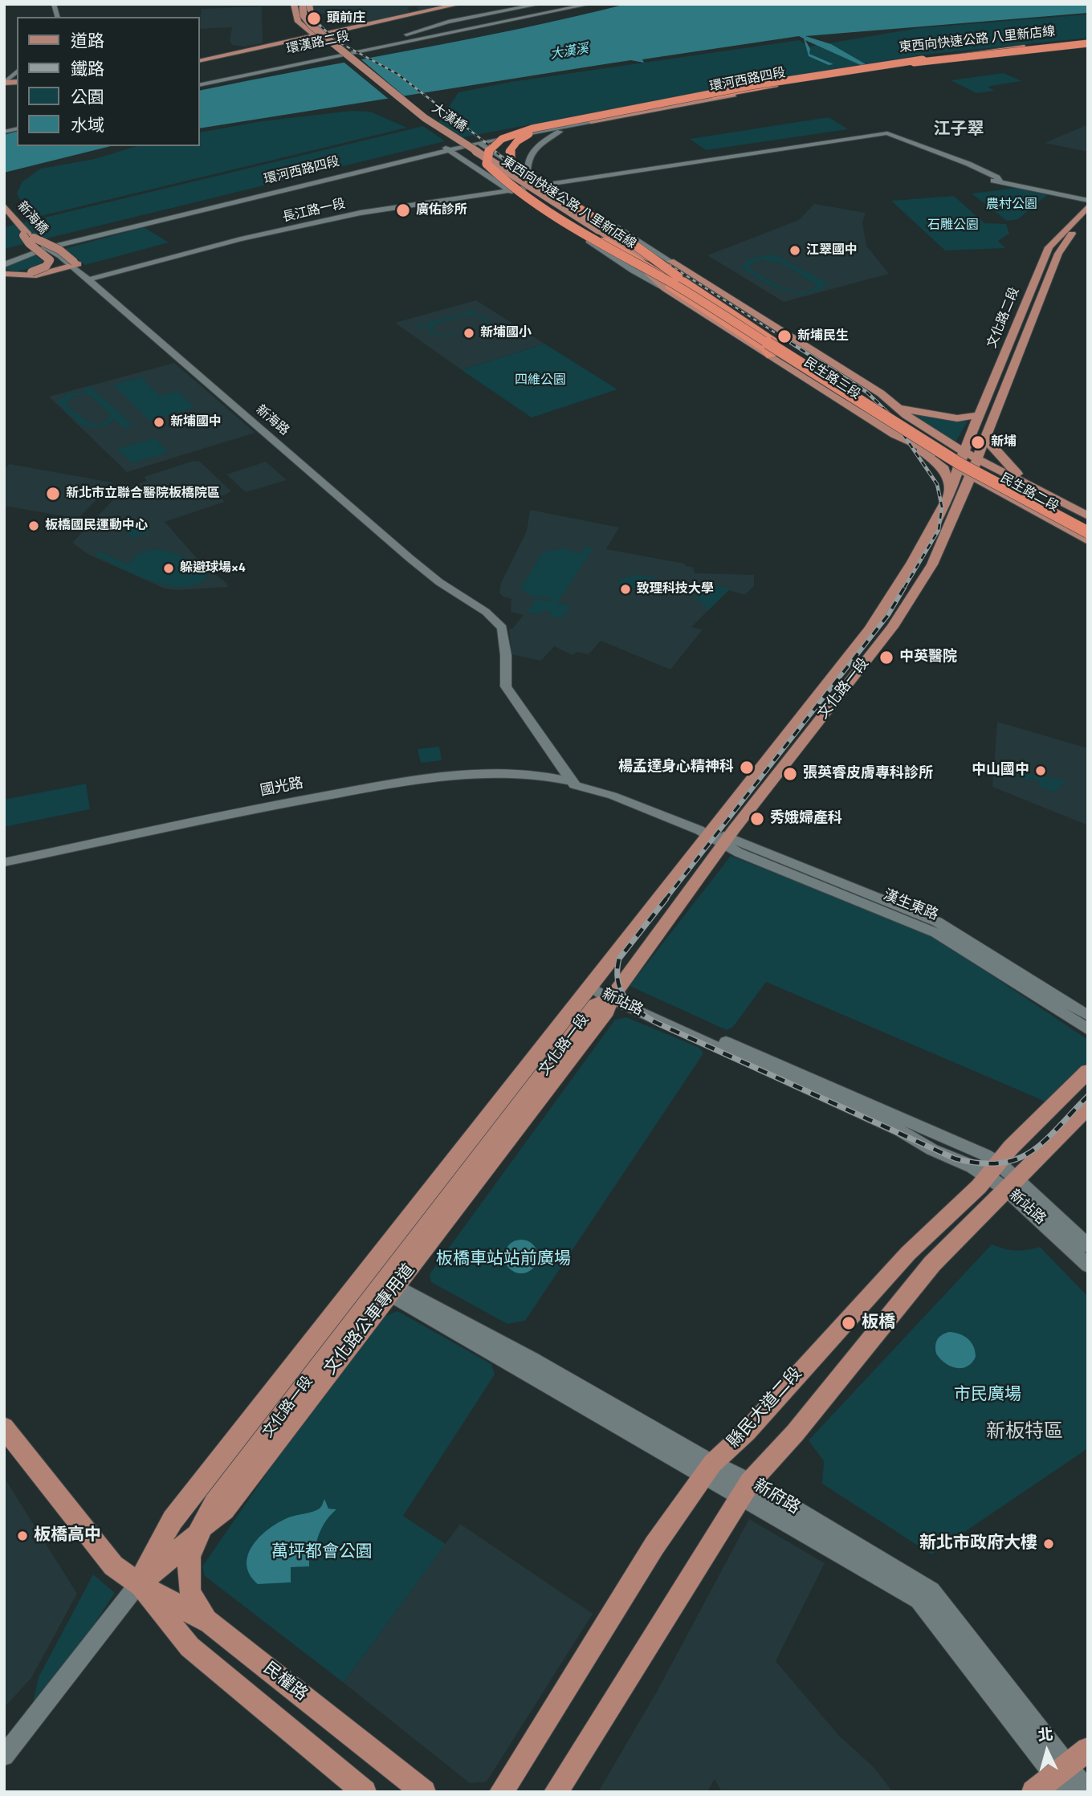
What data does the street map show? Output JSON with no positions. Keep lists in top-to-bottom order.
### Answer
{
  "streets": {
    "highway": ["東西向快速公路 八里新店線"],
    "main road": [
      "環河西路四段",
      "大漢橋",
      "新海橋",
      "文化路二段",
      "民生路三段",
      "民生路二段",
      "文化路一段",
      "文化路公車專用道",
      "縣民大道二段",
      "民權路"
    ],
    "street": [
      "環漢路二段",
      "長江路一段",
      "新海路",
      "國光路",
      "漢生東路",
      "新站路",
      "新府路"
    ]
  },
  "crossings": [
    ["東西向快速公路 八里新店線", "環河西路四段"],
    ["東西向快速公路 八里新店線", "大漢橋"],
    ["東西向快速公路 八里新店線", "民生路三段"],
    ["環河西路四段", "民生路三段"],
    ["環河西路四段", "新海路"],
    ["大漢橋", "民生路三段"],
    ["長江路一段", "民生路三段"],
    ["長江路一段", "新海路"],
    ["文化路二段", "民生路三段"],
    ["文化路二段", "民生路二段"],
    ["文化路二段", "文化路一段"],
    ["民生路三段", "民生路二段"],
    ["民生路三段", "文化路一段"],
    ["新海路", "國光路"],
    ["新海路", "漢生東路"],
    ["民生路二段", "文化路一段"],
    ["文化路一段", "漢生東路"],
    ["文化路一段", "新站路"],
    ["文化路一段", "文化路公車專用道"],
    ["文化路一段", "民權路"],
    ["國光路", "漢生東路"],
    ["新站路", "文化路公車專用道"],
    ["新站路", "縣民大道二段"],
    ["文化路公車專用道", "新府路"],
    ["縣民大道二段", "新府路"]
  ],
  "districts": ["江子翠", "新板特區"],
  "water": ["大漢溪"],
  "parks": [
    "農村公園",
    "石雕公園",
    "四維公園",
    "板橋車站站前廣場",
    "市民廣場",
    "萬坪都會公園"
  ],
  "places": [
    "頭前庄",
    "廣佑診所",
    "江翠國中",
    "新埔國小",
    "新埔民生",
    "新埔國中",
    "新埔",
    "新北市立聯合醫院板橋院區",
    "板橋國民運動中心",
    "躲避球場×4",
    "致理科技大學",
    "中英醫院",
    "楊孟達身心精神科",
    "中山國中",
    "張英睿皮膚專科診所",
    "秀娥婦產科",
    "板橋",
    "板橋高中",
    "新北市政府大樓"
  ],
  "legend": [
    "道路",
    "鐵路",
    "公園",
    "水域"
  ],
  "north": "top"
}
